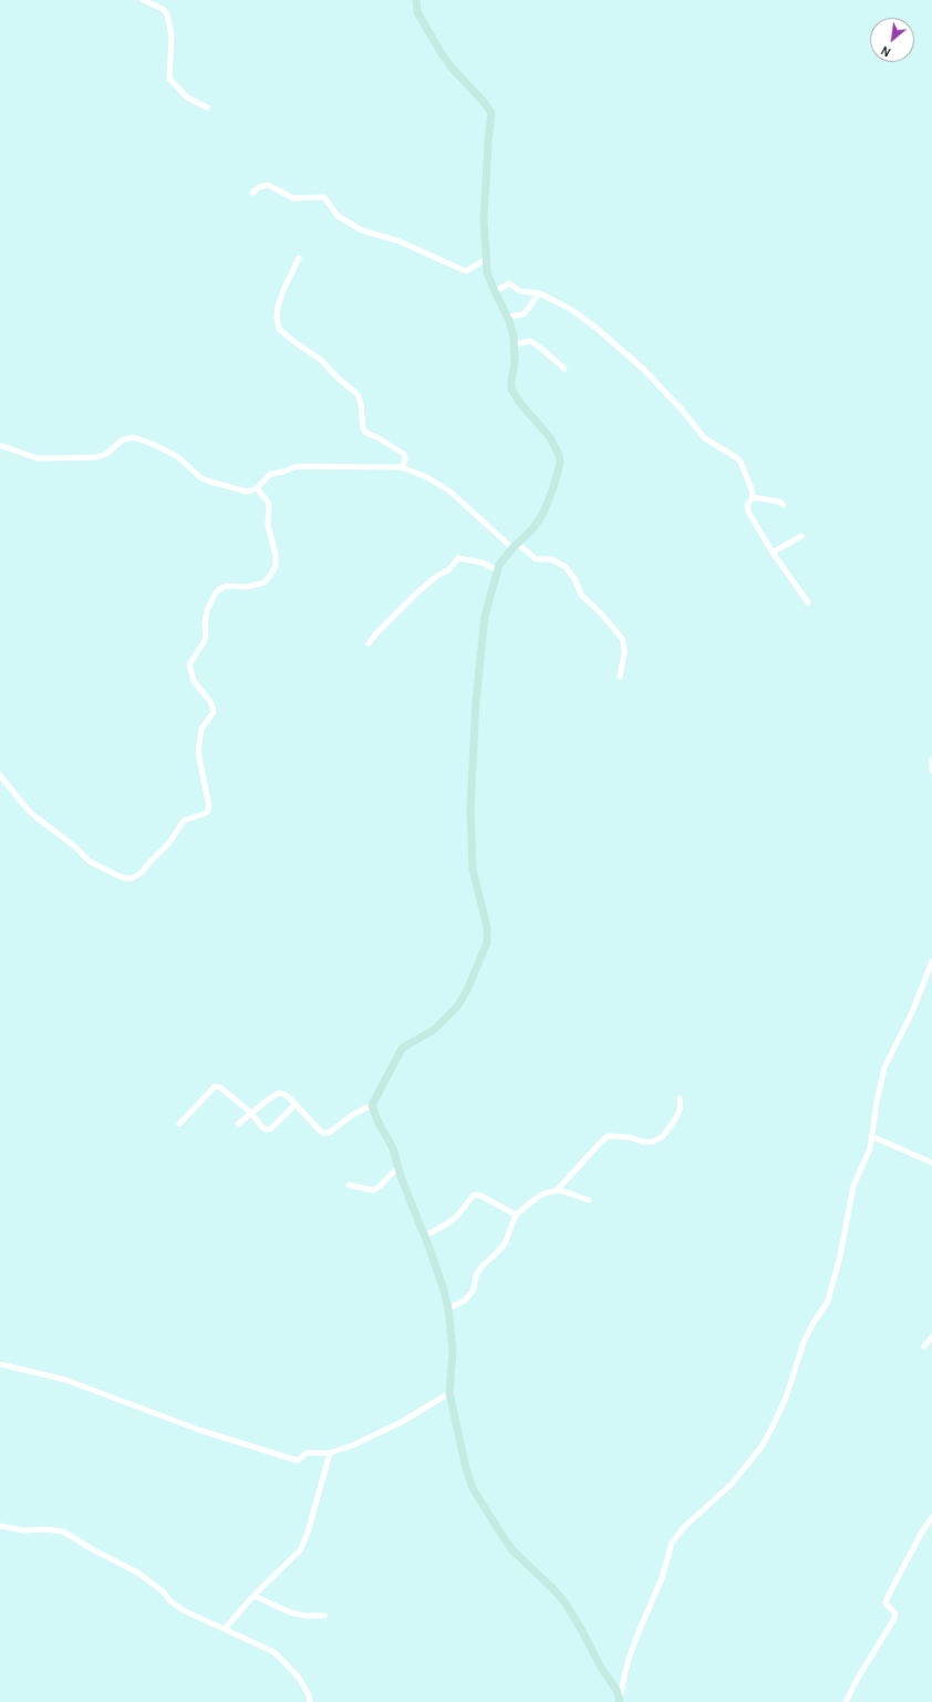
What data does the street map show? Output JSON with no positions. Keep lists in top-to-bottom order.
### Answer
{
  "north": "bottom left"
}
